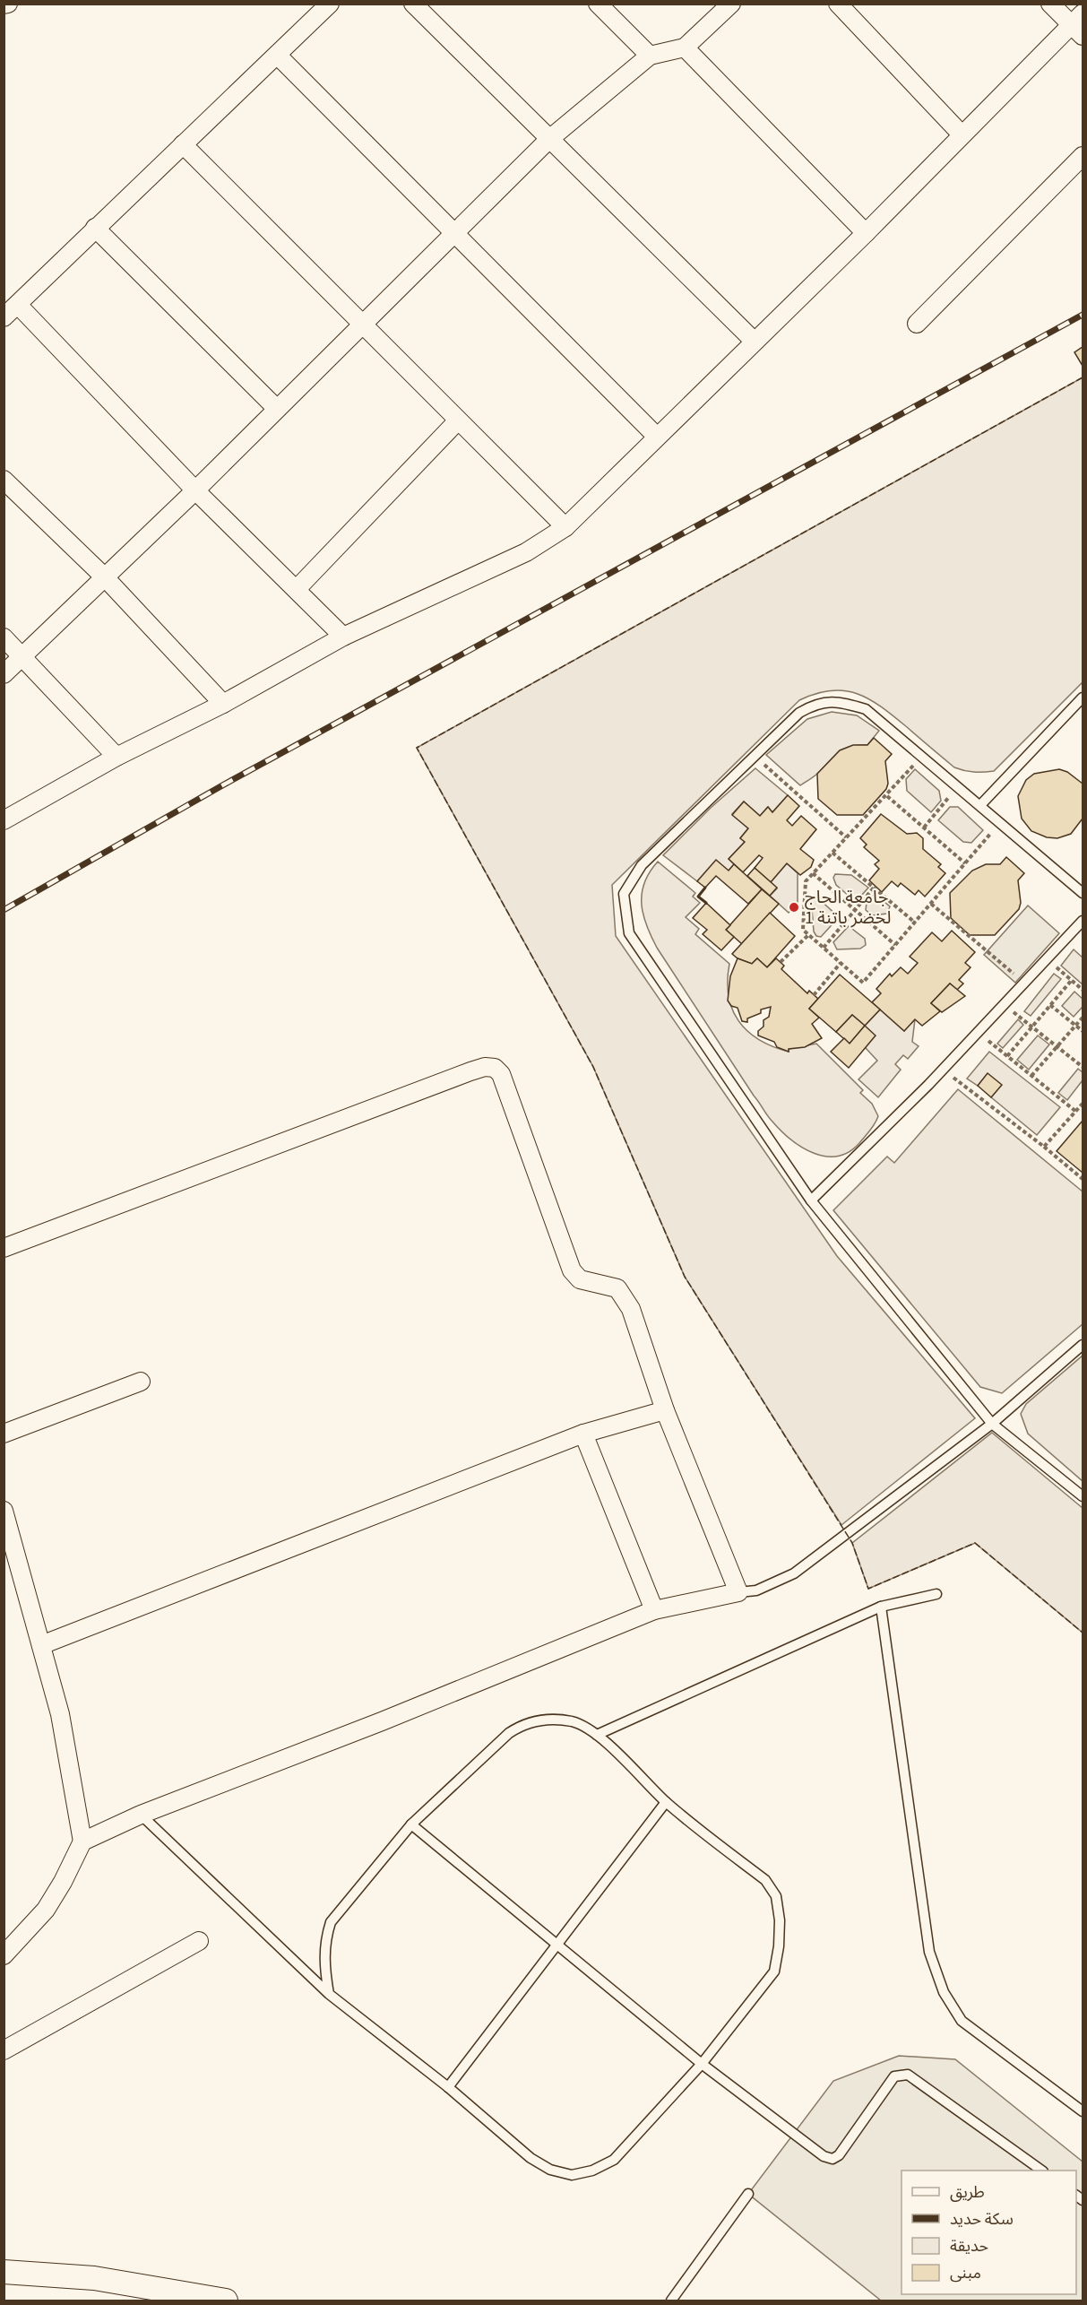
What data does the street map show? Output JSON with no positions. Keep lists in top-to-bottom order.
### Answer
{
  "places": ["جامعة الحاج لخضر باتنة 1"],
  "legend": [
    "طريق",
    "سكة حديد",
    "حديقة",
    "مبنى"
  ]
}
